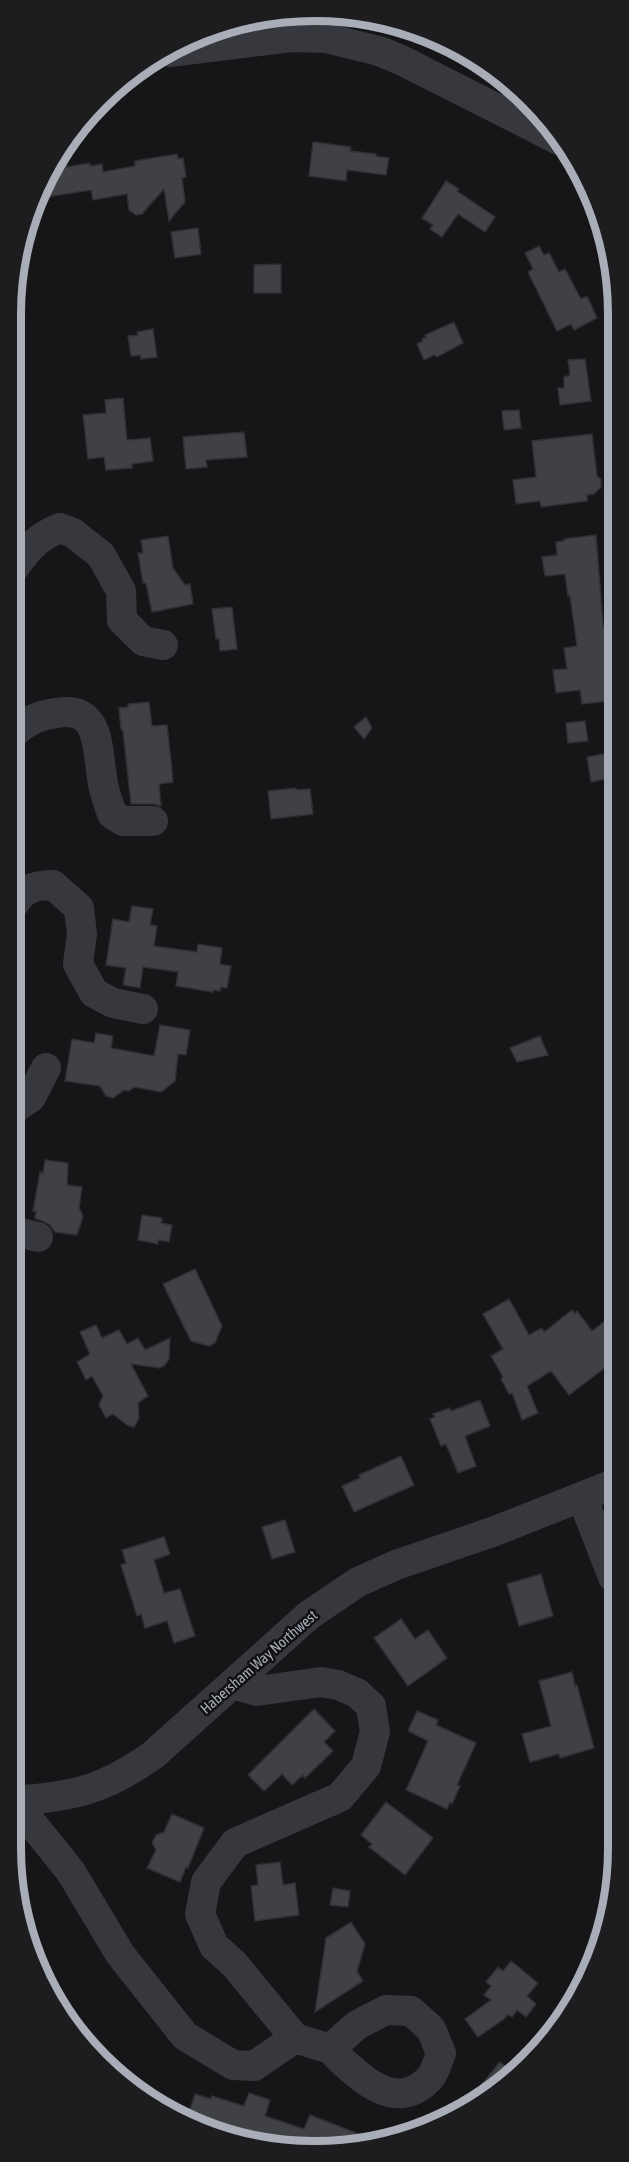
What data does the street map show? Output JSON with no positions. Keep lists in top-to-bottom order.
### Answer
{
  "streets": {
    "street": ["Habersham Way Northwest"]
  }
}
